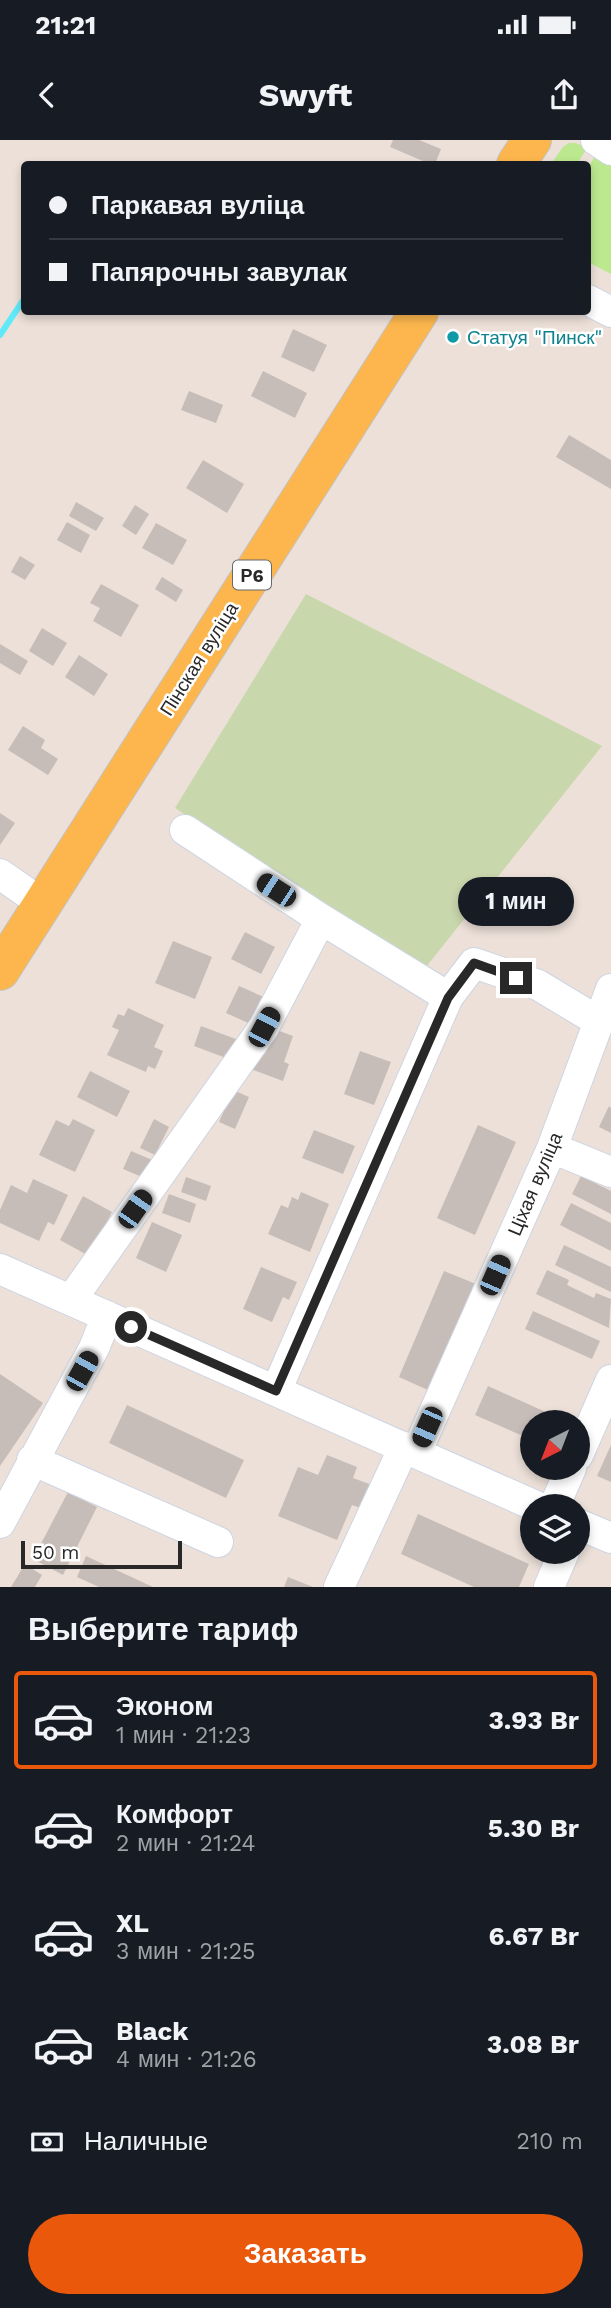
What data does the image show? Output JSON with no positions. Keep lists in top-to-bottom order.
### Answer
{
  "streets": {
    "main road": ["Р6", "Пінская вуліца"],
    "street": ["Ціхая вуліца"]
  },
  "places": ["Статуя \"Пинск\""],
  "scale_bar": "50 m",
  "north": "bottom left",
  "page": {
    "status": "21:21",
    "header": "Swyft",
    "banner": ["Паркавая вуліца", "Папярочны завулак"],
    "bubble": "1 мин",
    "scale": "50 m",
    "heading": "Выберите тариф",
    "list": [
      {
        "name": "Эконом",
        "note": "1 мин · 21:23",
        "value": "3.93 Br"
      },
      {
        "name": "Комфорт",
        "note": "2 мин · 21:24",
        "value": "5.30 Br"
      },
      {
        "name": "XL",
        "note": "3 мин · 21:25",
        "value": "6.67 Br"
      },
      {
        "name": "Black",
        "note": "4 мин · 21:26",
        "value": "3.08 Br"
      }
    ],
    "pay": ["Наличные", "210 m"],
    "buttons": "Заказать"
  }
}
